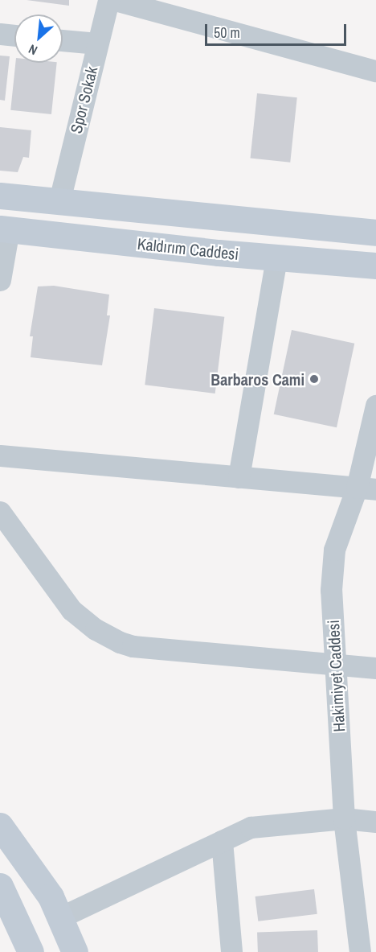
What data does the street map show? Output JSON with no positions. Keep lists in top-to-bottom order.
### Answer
{
  "streets": {
    "street": ["Spor Sokak", "Kaldırım Caddesi", "Hakimiyet Caddesi"]
  },
  "places": ["Barbaros Cami"],
  "scale_bar": "50 m",
  "north": "bottom left"
}
